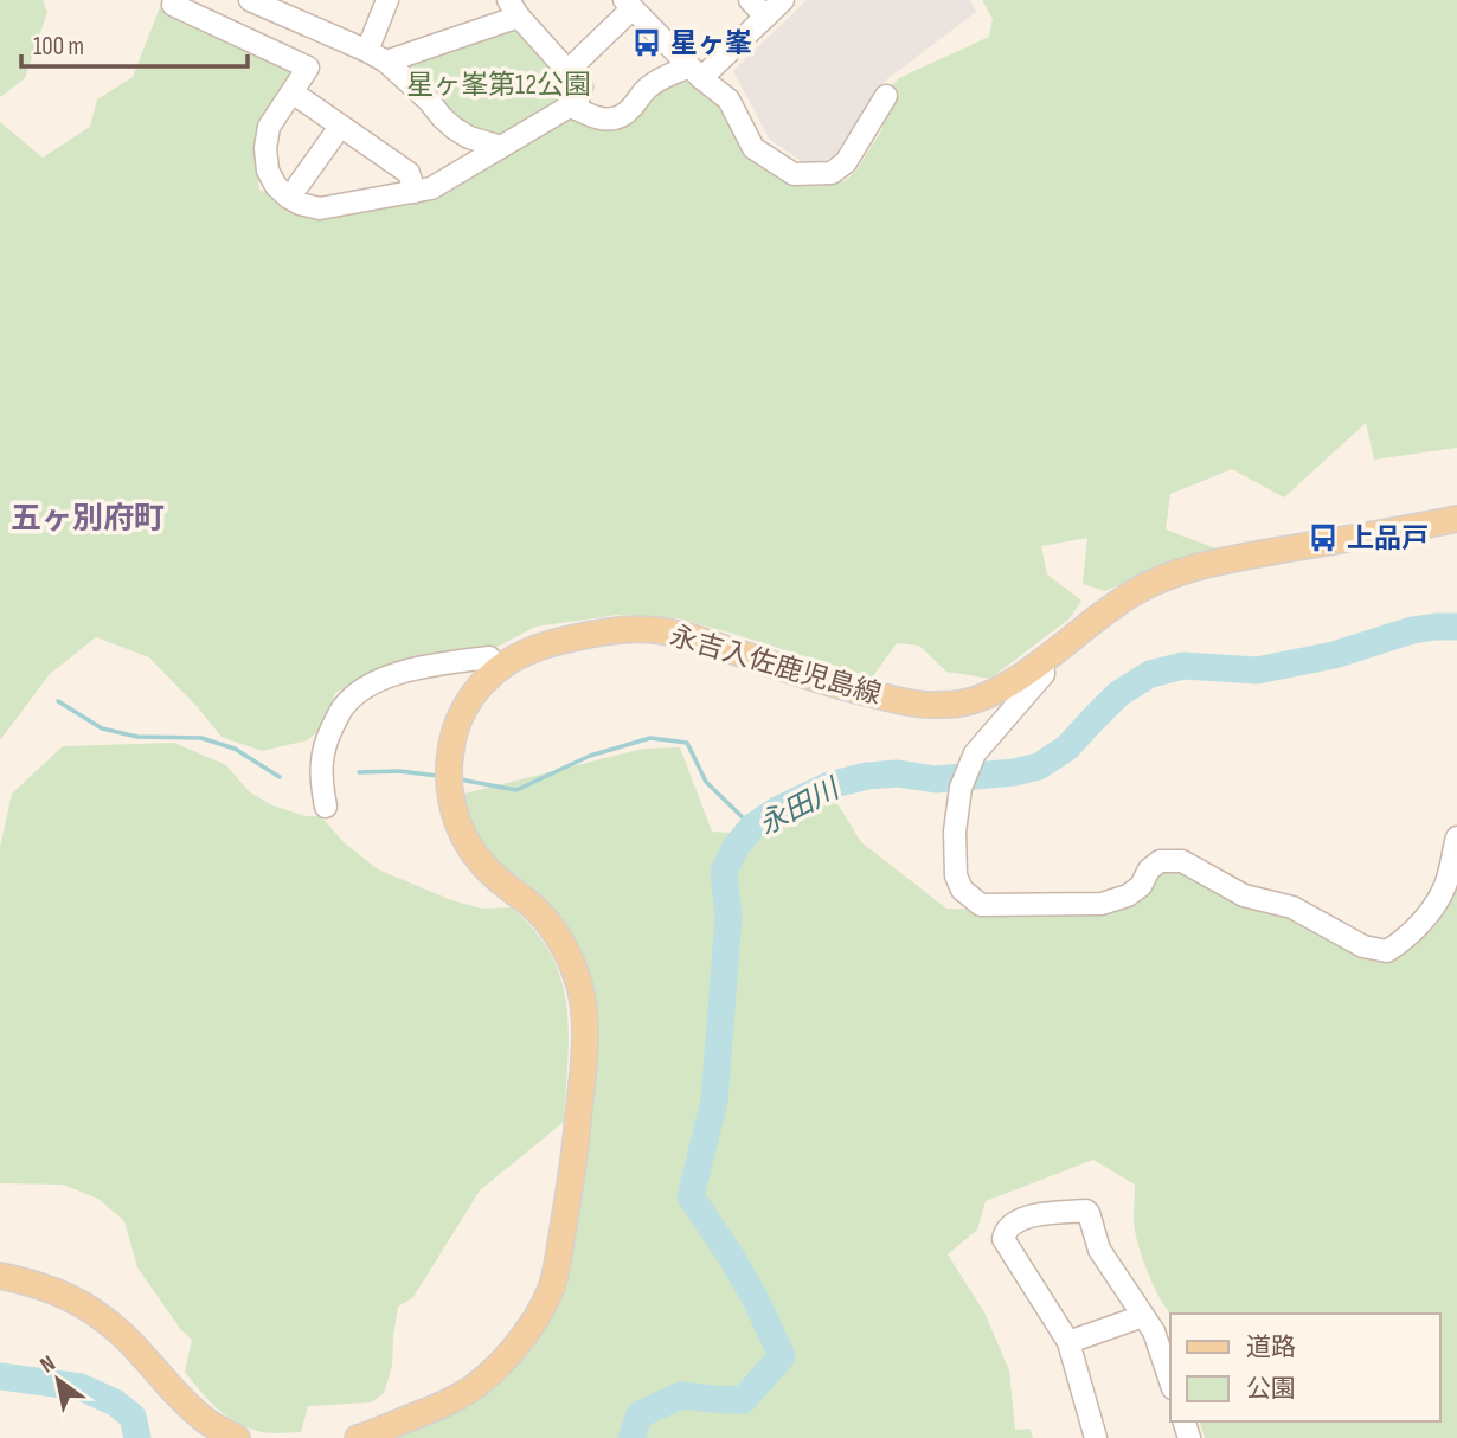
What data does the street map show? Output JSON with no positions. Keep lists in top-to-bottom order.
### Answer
{
  "streets": {
    "main road": ["永吉入佐鹿児島線"]
  },
  "districts": ["五ヶ別府町"],
  "water": ["永田川"],
  "parks": ["星ヶ峯第12公園"],
  "places": {
    "bus stop": ["星ヶ峯", "上品戸"]
  },
  "legend": ["道路", "公園"],
  "scale_bar": "100 m",
  "north": "top left"
}
